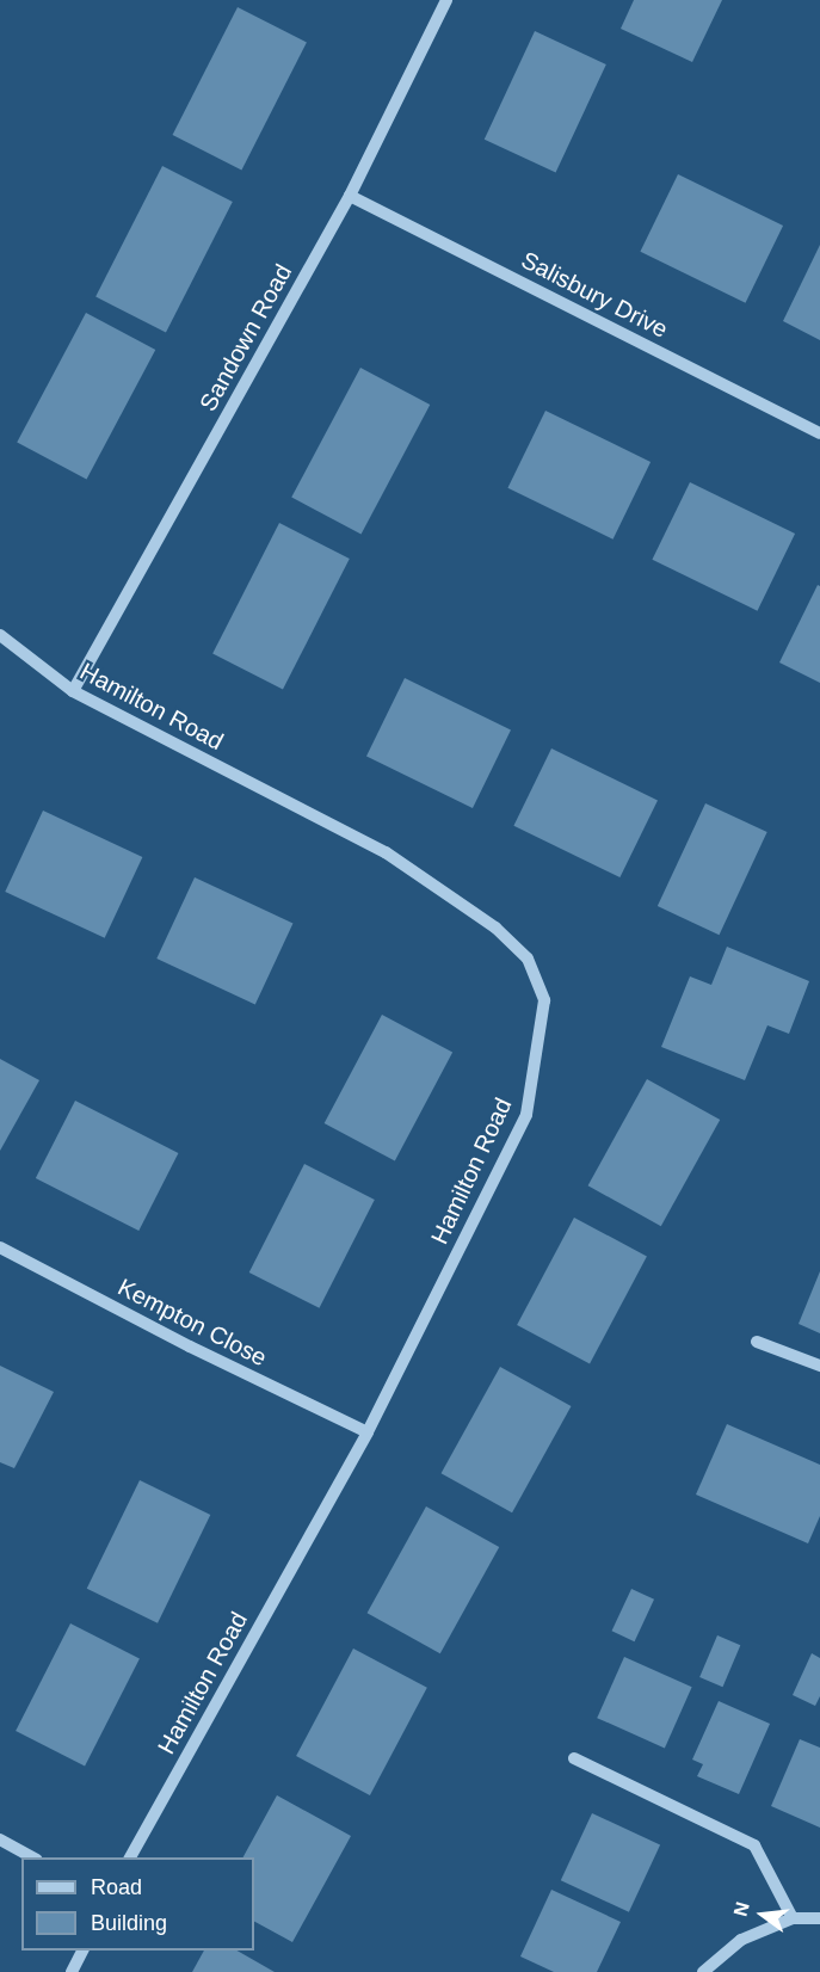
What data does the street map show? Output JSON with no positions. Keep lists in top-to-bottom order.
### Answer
{
  "streets": {
    "street": [
      "Salisbury Drive",
      "Sandown Road",
      "Hamilton Road",
      "Kempton Close"
    ]
  },
  "crossings": [
    ["Salisbury Drive", "Sandown Road"],
    ["Sandown Road", "Hamilton Road"],
    ["Hamilton Road", "Kempton Close"]
  ],
  "legend": ["Road", "Building"],
  "north": "left"
}
